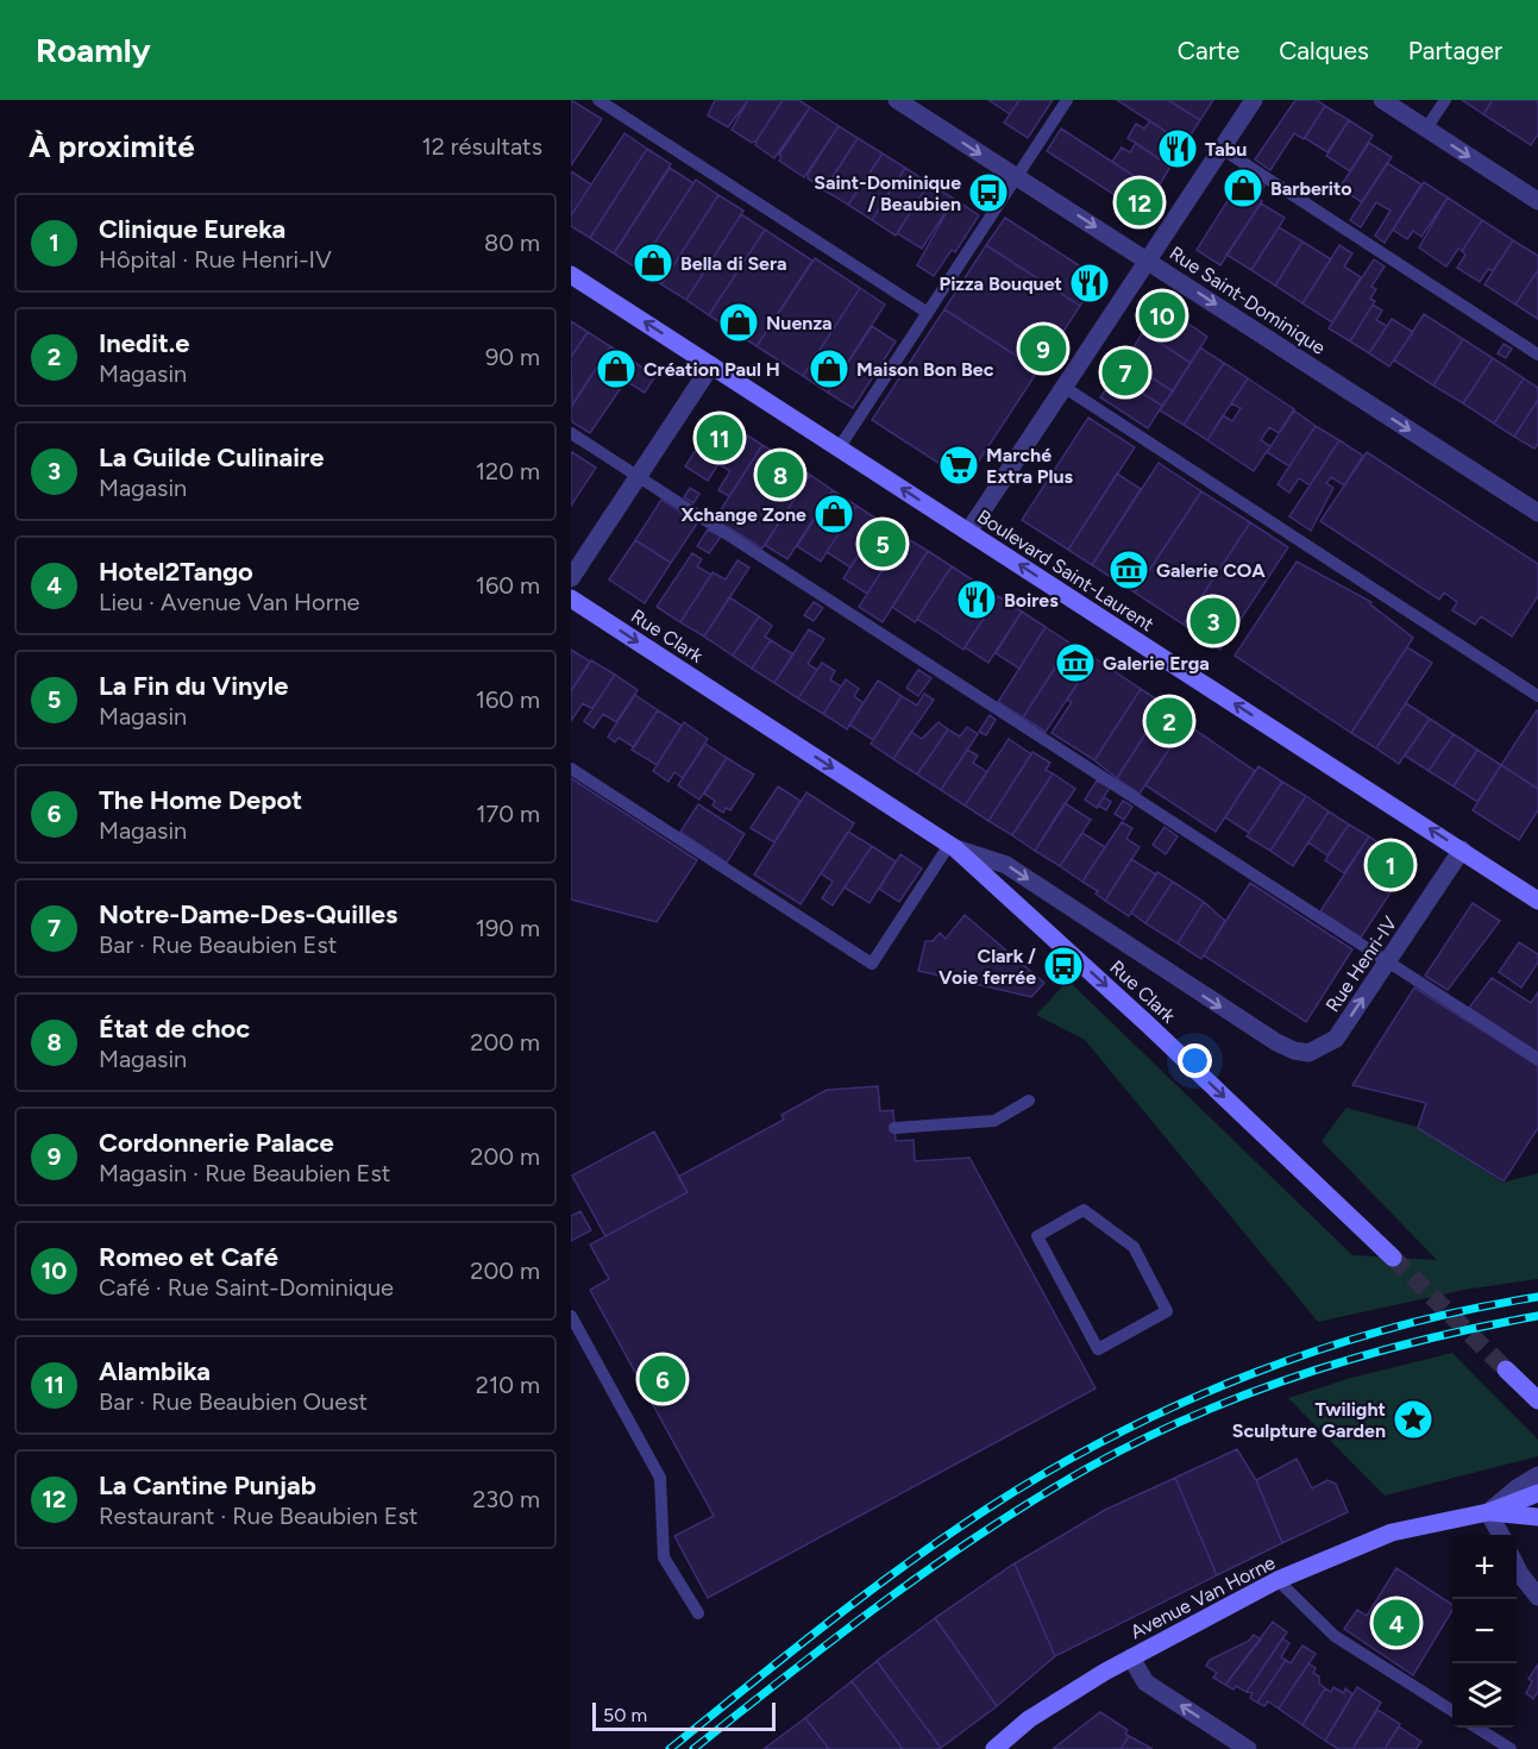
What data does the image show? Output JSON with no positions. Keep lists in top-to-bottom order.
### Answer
{
  "streets": {
    "main road": ["Boulevard Saint-Laurent", "Rue Clark", "Avenue Van Horne"],
    "street": ["Rue Saint-Dominique", "Rue Henri-IV"]
  },
  "crossings": [
    ["Boulevard Saint-Laurent", "Rue Henri-IV"],
    ["Rue Clark", "Rue Henri-IV"]
  ],
  "one_way": [
    "Rue Saint-Dominique",
    "Boulevard Saint-Laurent",
    "Rue Clark",
    "Rue Henri-IV"
  ],
  "places": {
    "restaurant": ["Tabu", "Pizza Bouquet", "Boires"],
    "shop": [
      "Barberito",
      "Bella di Sera",
      "Nuenza",
      "Création Paul H",
      "Maison Bon Bec",
      "Xchange Zone"
    ],
    "bus stop": ["Saint-Dominique / Beaubien", "Clark / Voie ferrée"],
    "supermarket": ["Marché Extra Plus"],
    "museum": ["Galerie COA", "Galerie Erga"],
    "place": ["Twilight Sculpture Garden"]
  },
  "scale_bar": "50 m",
  "page": {
    "header": "Roamly",
    "nav": ["Carte", "Calques", "Partager"],
    "heading": ["À proximité", "12 résultats"],
    "pins": [
      "12",
      "10",
      "9",
      "7",
      "11",
      "8",
      "5",
      "3",
      "2",
      "1",
      "6",
      "4"
    ],
    "list": [
      {
        "mark": "1",
        "name": "Clinique Eureka",
        "note": "Hôpital · Rue Henri-IV",
        "value": "80 m"
      },
      {
        "mark": "2",
        "name": "Inedit.e",
        "note": "Magasin",
        "value": "90 m"
      },
      {
        "mark": "3",
        "name": "La Guilde Culinaire",
        "note": "Magasin",
        "value": "120 m"
      },
      {
        "mark": "4",
        "name": "Hotel2Tango",
        "note": "Lieu · Avenue Van Horne",
        "value": "160 m"
      },
      {
        "mark": "5",
        "name": "La Fin du Vinyle",
        "note": "Magasin",
        "value": "160 m"
      },
      {
        "mark": "6",
        "name": "The Home Depot",
        "note": "Magasin",
        "value": "170 m"
      },
      {
        "mark": "7",
        "name": "Notre-Dame-Des-Quilles",
        "note": "Bar · Rue Beaubien Est",
        "value": "190 m"
      },
      {
        "mark": "8",
        "name": "État de choc",
        "note": "Magasin",
        "value": "200 m"
      },
      {
        "mark": "9",
        "name": "Cordonnerie Palace",
        "note": "Magasin · Rue Beaubien Est",
        "value": "200 m"
      },
      {
        "mark": "10",
        "name": "Romeo et Café",
        "note": "Café · Rue Saint-Dominique",
        "value": "200 m"
      },
      {
        "mark": "11",
        "name": "Alambika",
        "note": "Bar · Rue Beaubien Ouest",
        "value": "210 m"
      },
      {
        "mark": "12",
        "name": "La Cantine Punjab",
        "note": "Restaurant · Rue Beaubien Est",
        "value": "230 m"
      }
    ],
    "map_buttons": ["+", "−"],
    "scale": "50 m"
  }
}
